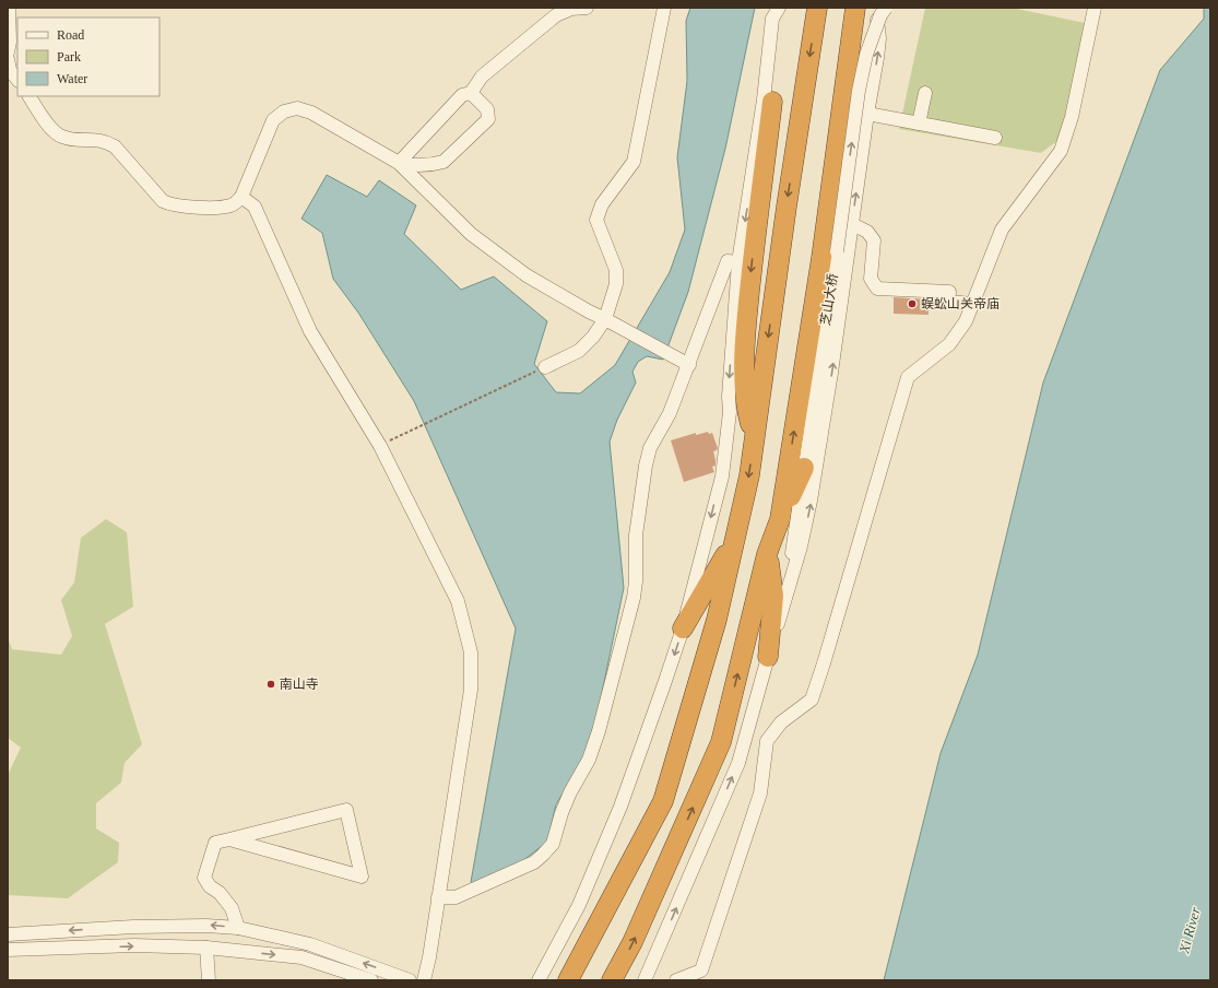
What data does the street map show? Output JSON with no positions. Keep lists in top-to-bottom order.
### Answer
{
  "streets": {
    "street": ["芝山大桥"]
  },
  "water": ["Xi River"],
  "places": ["蜈蚣山关帝庙", "南山寺"],
  "legend": ["Road", "Park", "Water"]
}
